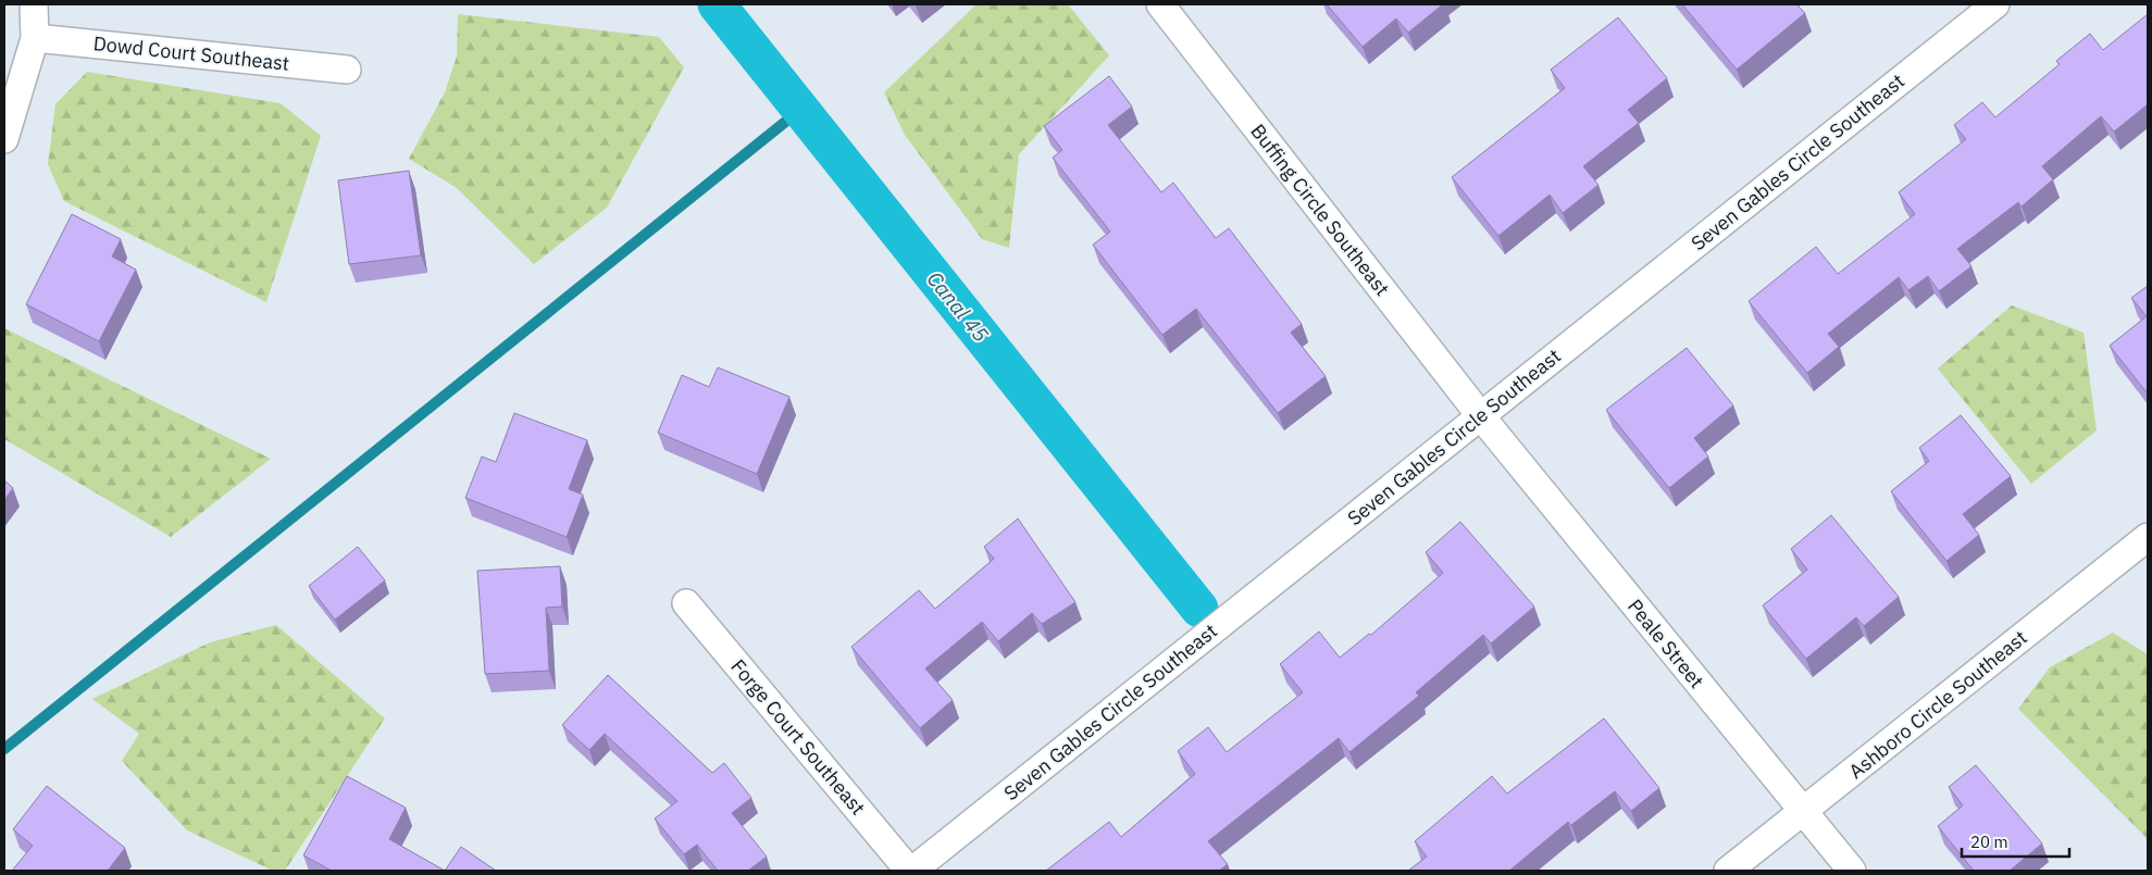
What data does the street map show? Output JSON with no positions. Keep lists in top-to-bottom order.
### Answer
{
  "streets": {
    "street": [
      "Dowd Court Southeast",
      "Seven Gables Circle Southeast",
      "Buffing Circle Southeast",
      "Peale Street",
      "Ashboro Circle Southeast",
      "Forge Court Southeast"
    ]
  },
  "crossings": [
    ["Seven Gables Circle Southeast", "Buffing Circle Southeast"],
    ["Seven Gables Circle Southeast", "Peale Street"],
    ["Seven Gables Circle Southeast", "Forge Court Southeast"],
    ["Buffing Circle Southeast", "Peale Street"],
    ["Peale Street", "Ashboro Circle Southeast"]
  ],
  "water": ["Canal 45"],
  "scale_bar": "20 m"
}
